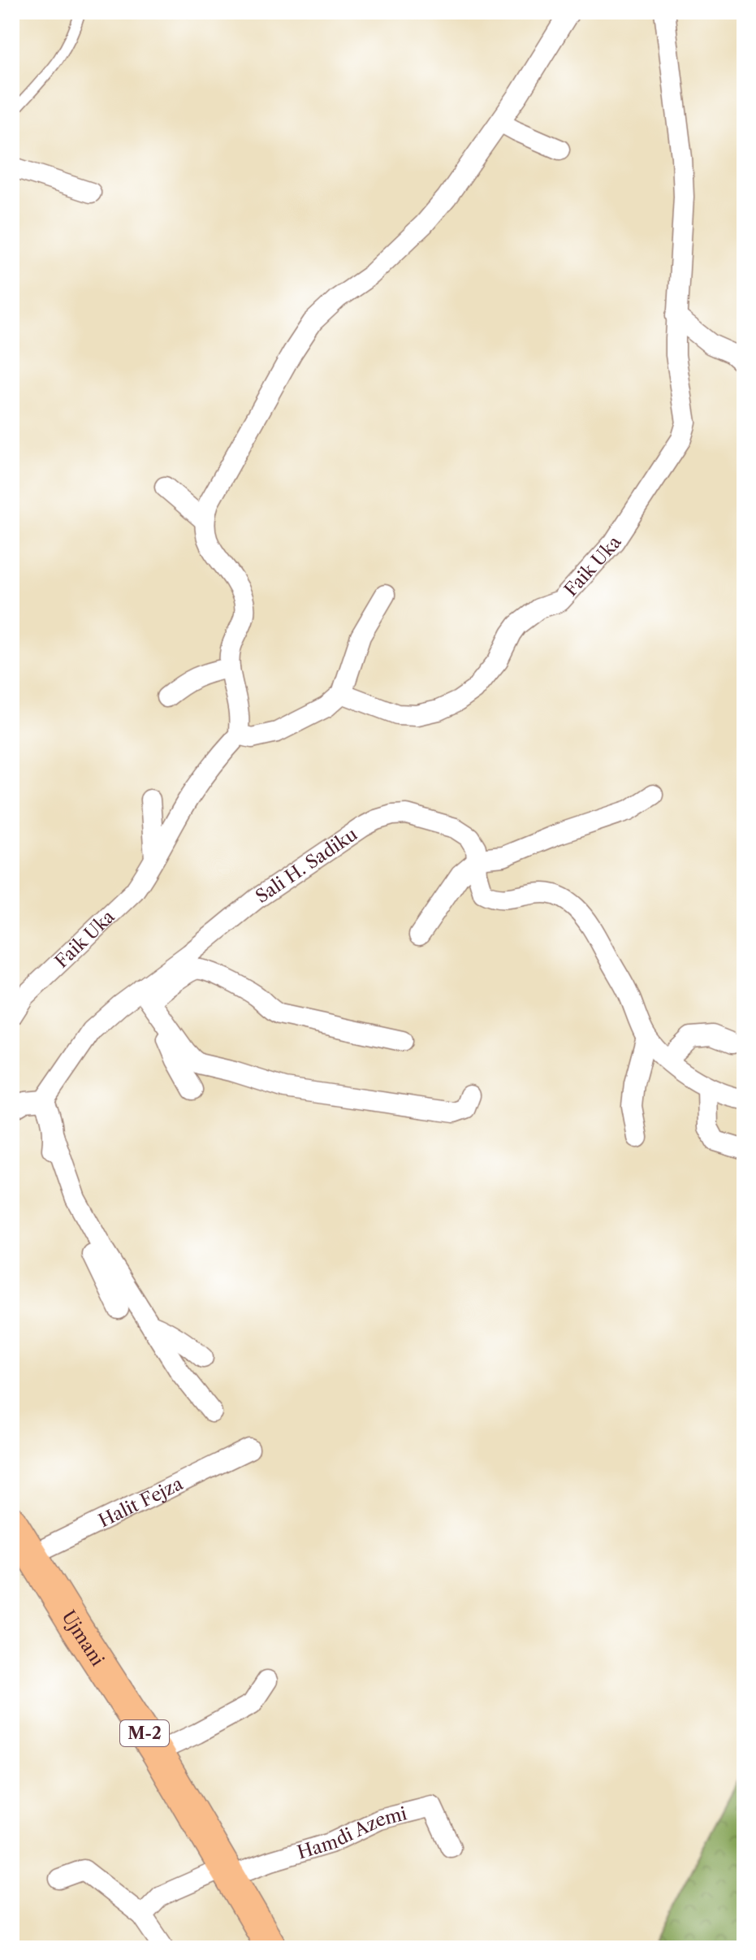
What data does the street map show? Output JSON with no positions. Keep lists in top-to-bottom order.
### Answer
{
  "streets": {
    "main road": ["Ujmani", "M-2"],
    "street": [
      "Faik Uka",
      "Sali H. Sadiku",
      "Halit Fejza",
      "Hamdi Azemi"
    ]
  },
  "crossings": [
    ["Halit Fejza", "Ujmani"],
    ["Ujmani", "Hamdi Azemi"]
  ]
}
